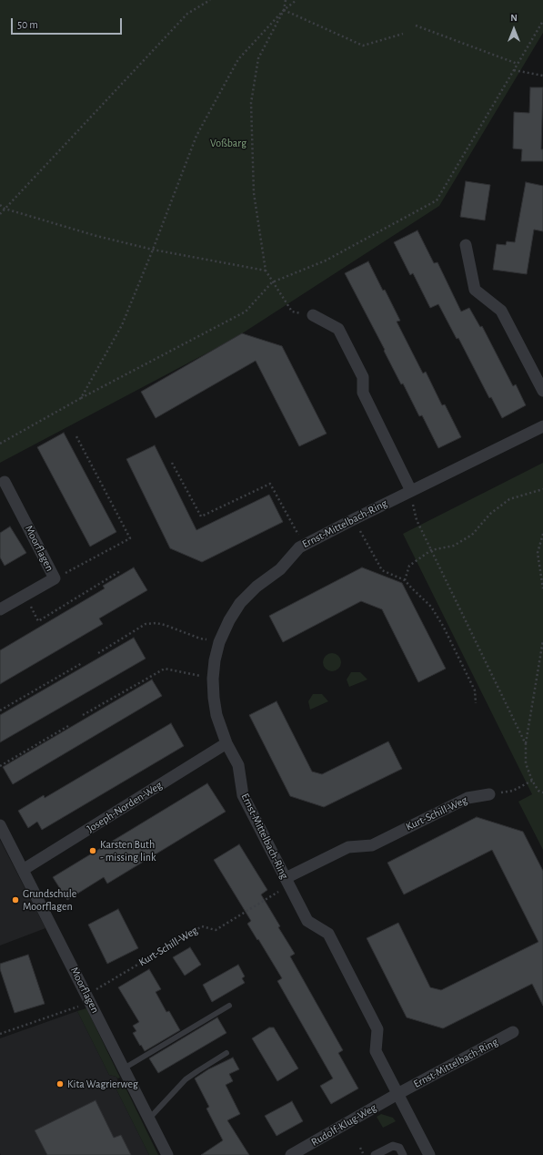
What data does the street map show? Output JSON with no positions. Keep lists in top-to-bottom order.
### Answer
{
  "streets": {
    "street": [
      "Ernst-Mittelbach-Ring",
      "Moorflagen",
      "Joseph-Norden-Weg",
      "Kurt-Schill-Weg",
      "Rudolf-Klug-Weg"
    ]
  },
  "crossings": [
    ["Ernst-Mittelbach-Ring", "Joseph-Norden-Weg"],
    ["Ernst-Mittelbach-Ring", "Kurt-Schill-Weg"],
    ["Ernst-Mittelbach-Ring", "Rudolf-Klug-Weg"],
    ["Moorflagen", "Joseph-Norden-Weg"],
    ["Moorflagen", "Kurt-Schill-Weg"]
  ],
  "parks": ["Voßbarg"],
  "places": ["Karsten Buth - missing link", "Grundschule Moorflagen", "Kita Wagrierweg"],
  "scale_bar": "50 m",
  "north": "top"
}
